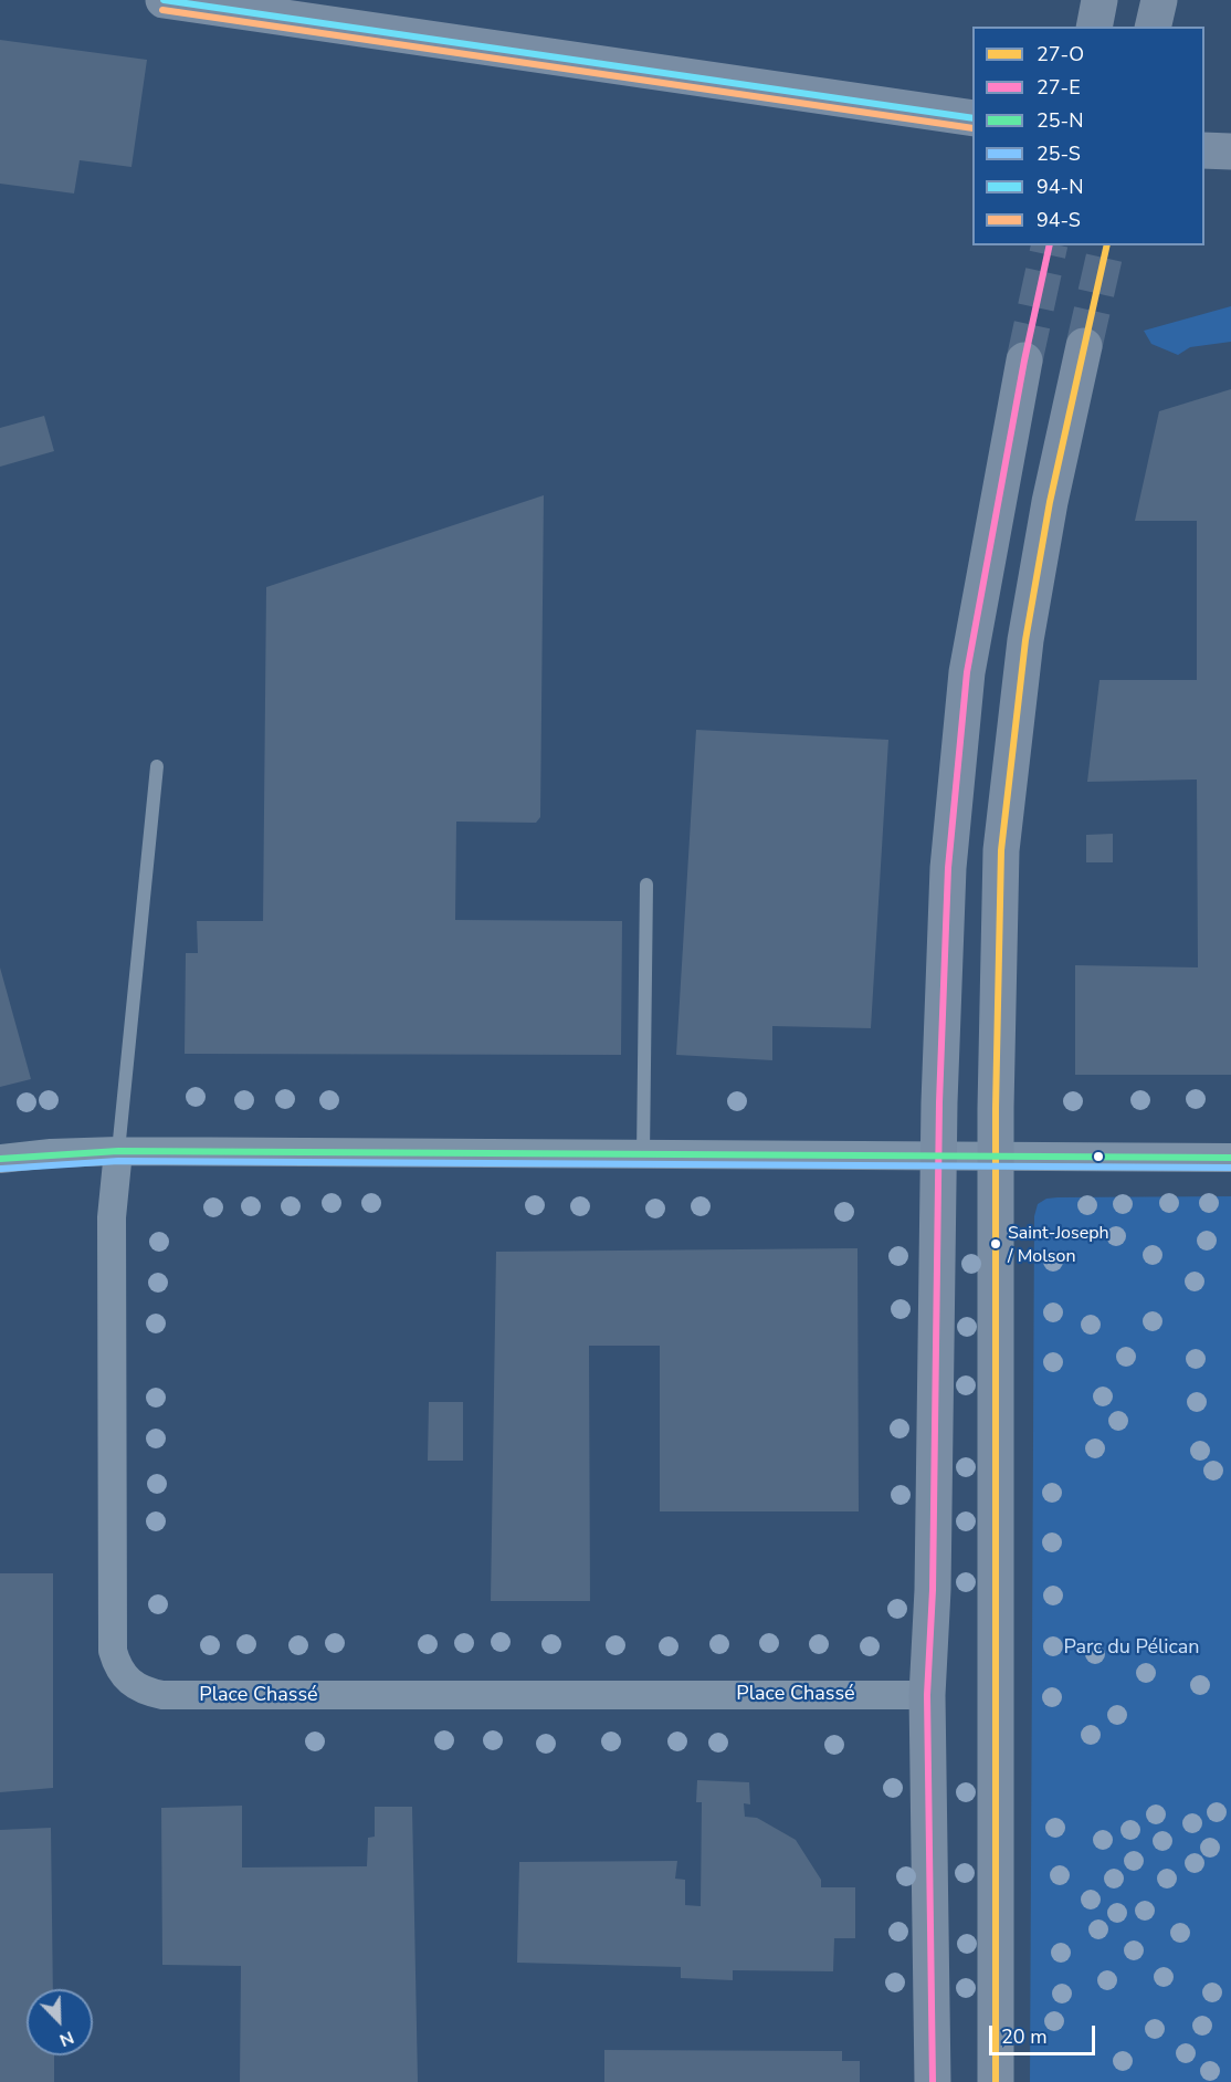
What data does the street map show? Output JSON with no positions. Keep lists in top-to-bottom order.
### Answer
{
  "streets": {
    "street": ["Place Chassé"]
  },
  "parks": ["Parc du Pélican"],
  "places": ["Saint-Joseph / Molson"],
  "lines": [
    "transit line 94-N",
    "transit line 94-S",
    "transit line 27-O",
    "transit line 27-E",
    "transit line 25-N",
    "transit line 25-S"
  ],
  "legend": [
    "27-O",
    "27-E",
    "25-N",
    "25-S",
    "94-N",
    "94-S"
  ],
  "scale_bar": "20 m",
  "north": "bottom right"
}
